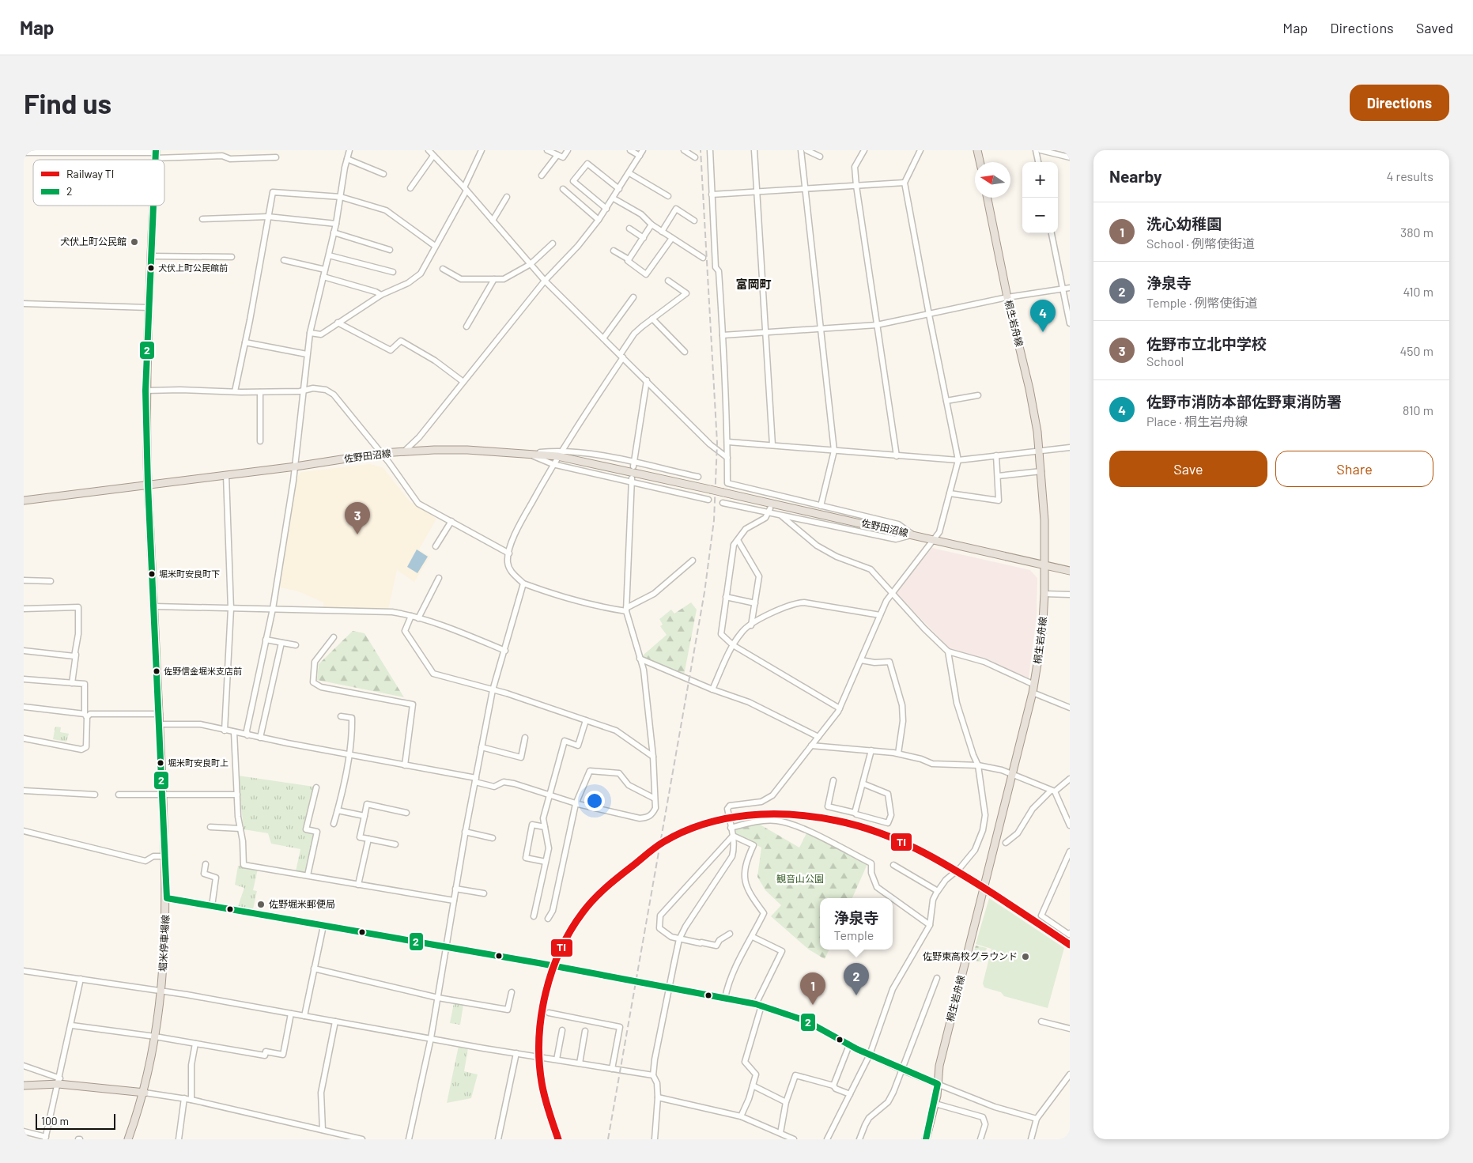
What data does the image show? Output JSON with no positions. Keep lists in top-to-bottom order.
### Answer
{
  "streets": {
    "main road": ["桐生岩舟線", "佐野田沼線", "堀米停車場線"]
  },
  "crossings": [
    ["桐生岩舟線", "佐野田沼線"],
    ["佐野田沼線", "堀米停車場線"]
  ],
  "districts": ["富岡町"],
  "parks": ["観音山公園"],
  "places": [
    "犬伏上町公民館",
    "犬伏上町公民館前",
    "堀米町安良町下",
    "佐野信金堀米支店前",
    "堀米町安良町上",
    "佐野堀米郵便局",
    "佐野東高校グラウンド"
  ],
  "lines": ["transit line 2", "rail line TI"],
  "legend": ["Railway TI", "2"],
  "scale_bar": "100 m",
  "north": "left",
  "page": {
    "header": "Map",
    "nav": ["Map", "Directions", "Saved"],
    "buttons": [
      "Directions",
      ["Save", "Share"]
    ],
    "title": "Find us",
    "heading": ["Nearby", "4 results"],
    "map_buttons": ["+", "−"],
    "list": [
      {
        "mark": "1",
        "name": "洗心幼稚園",
        "note": "School · 例幣使街道",
        "value": "380 m"
      },
      {
        "mark": "2",
        "name": "浄泉寺",
        "note": "Temple · 例幣使街道",
        "value": "410 m"
      },
      {
        "mark": "3",
        "name": "佐野市立北中学校",
        "note": "School",
        "value": "450 m"
      },
      {
        "mark": "4",
        "name": "佐野市消防本部佐野東消防署",
        "note": "Place · 桐生岩舟線",
        "value": "810 m"
      }
    ],
    "pins": [
      "4",
      "3",
      "2",
      "1"
    ],
    "popup": ["浄泉寺", "Temple"],
    "scale": "100 m"
  }
}
